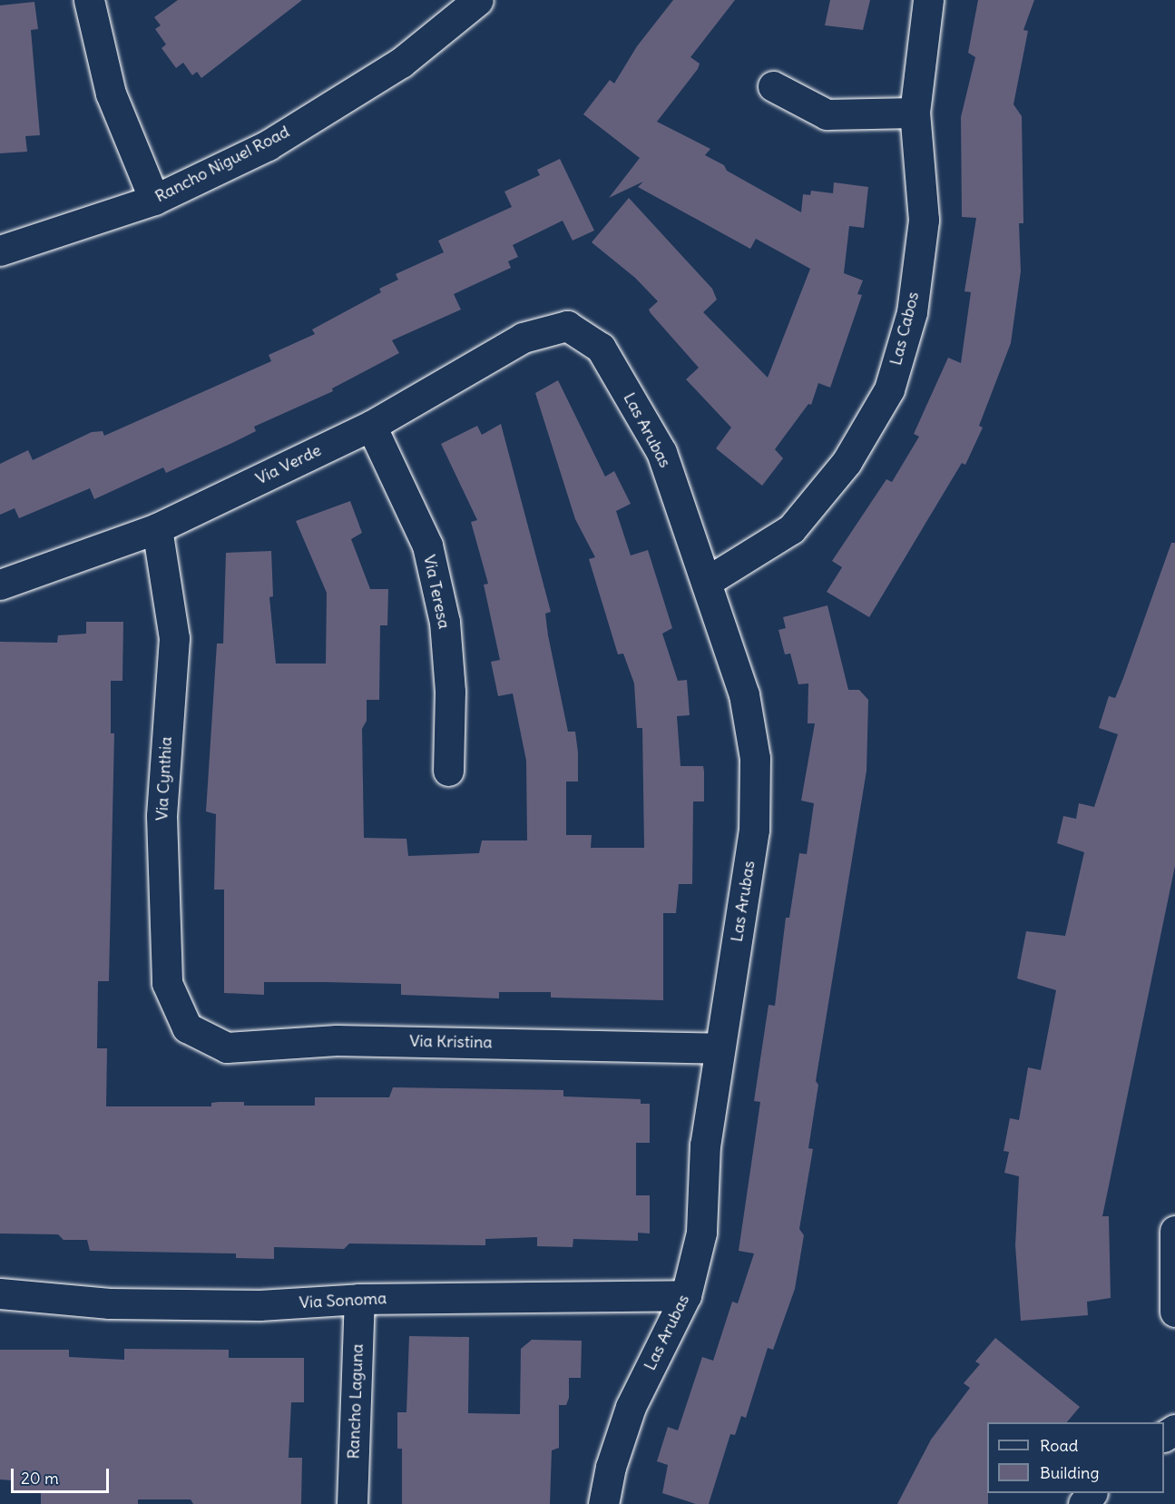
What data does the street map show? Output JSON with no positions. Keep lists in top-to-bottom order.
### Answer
{
  "streets": {
    "street": [
      "Rancho Niguel Road",
      "Las Cabos",
      "Las Arubas",
      "Via Verde",
      "Via Teresa",
      "Via Cynthia",
      "Via Kristina",
      "Via Sonoma",
      "Rancho Laguna"
    ]
  },
  "crossings": [
    ["Las Cabos", "Las Arubas"],
    ["Las Arubas", "Via Verde"],
    ["Las Arubas", "Via Kristina"],
    ["Las Arubas", "Via Sonoma"],
    ["Via Verde", "Via Teresa"],
    ["Via Verde", "Via Cynthia"],
    ["Via Cynthia", "Via Kristina"],
    ["Via Sonoma", "Rancho Laguna"]
  ],
  "legend": ["Road", "Building"],
  "scale_bar": "20 m"
}
